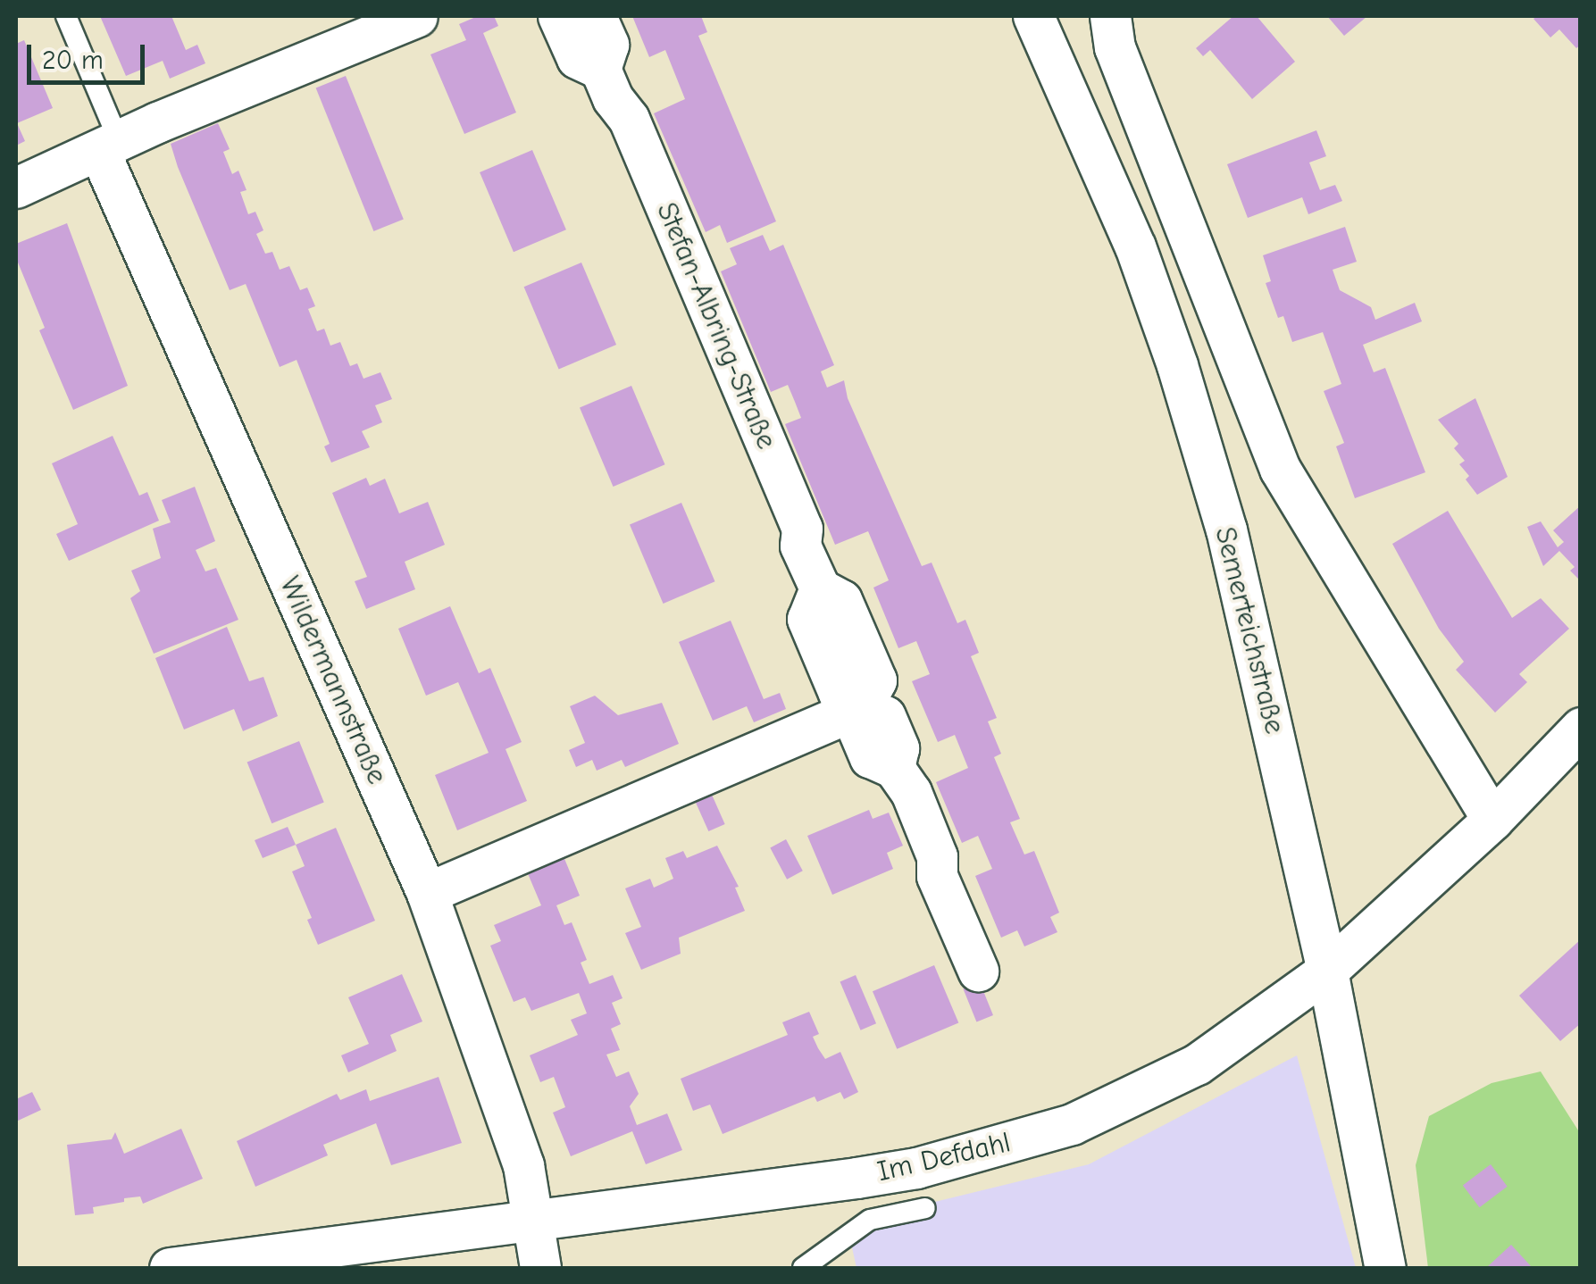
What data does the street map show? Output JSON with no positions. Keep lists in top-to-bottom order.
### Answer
{
  "streets": {
    "street": [
      "Stefan-Albring-Straße",
      "Semerteichstraße",
      "Wildermannstraße",
      "Im Defdahl"
    ]
  },
  "crossings": [
    ["Semerteichstraße", "Im Defdahl"],
    ["Wildermannstraße", "Im Defdahl"]
  ],
  "scale_bar": "20 m"
}
